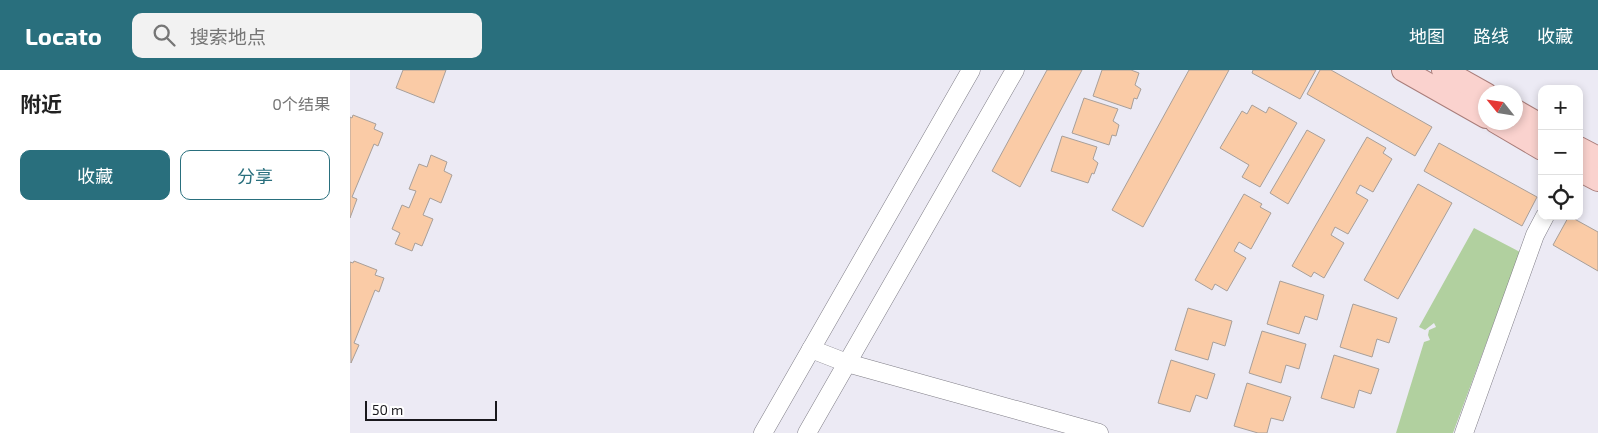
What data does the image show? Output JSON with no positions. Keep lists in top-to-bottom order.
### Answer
{
  "scale_bar": "50 m",
  "north": "top left",
  "page": {
    "header": "Locato",
    "search": "搜索地点",
    "nav": ["地图", "路线", "收藏"],
    "heading": ["附近", "0个结果"],
    "map_buttons": ["+", "−"],
    "buttons": ["收藏", "分享"],
    "scale": "50 m"
  }
}
